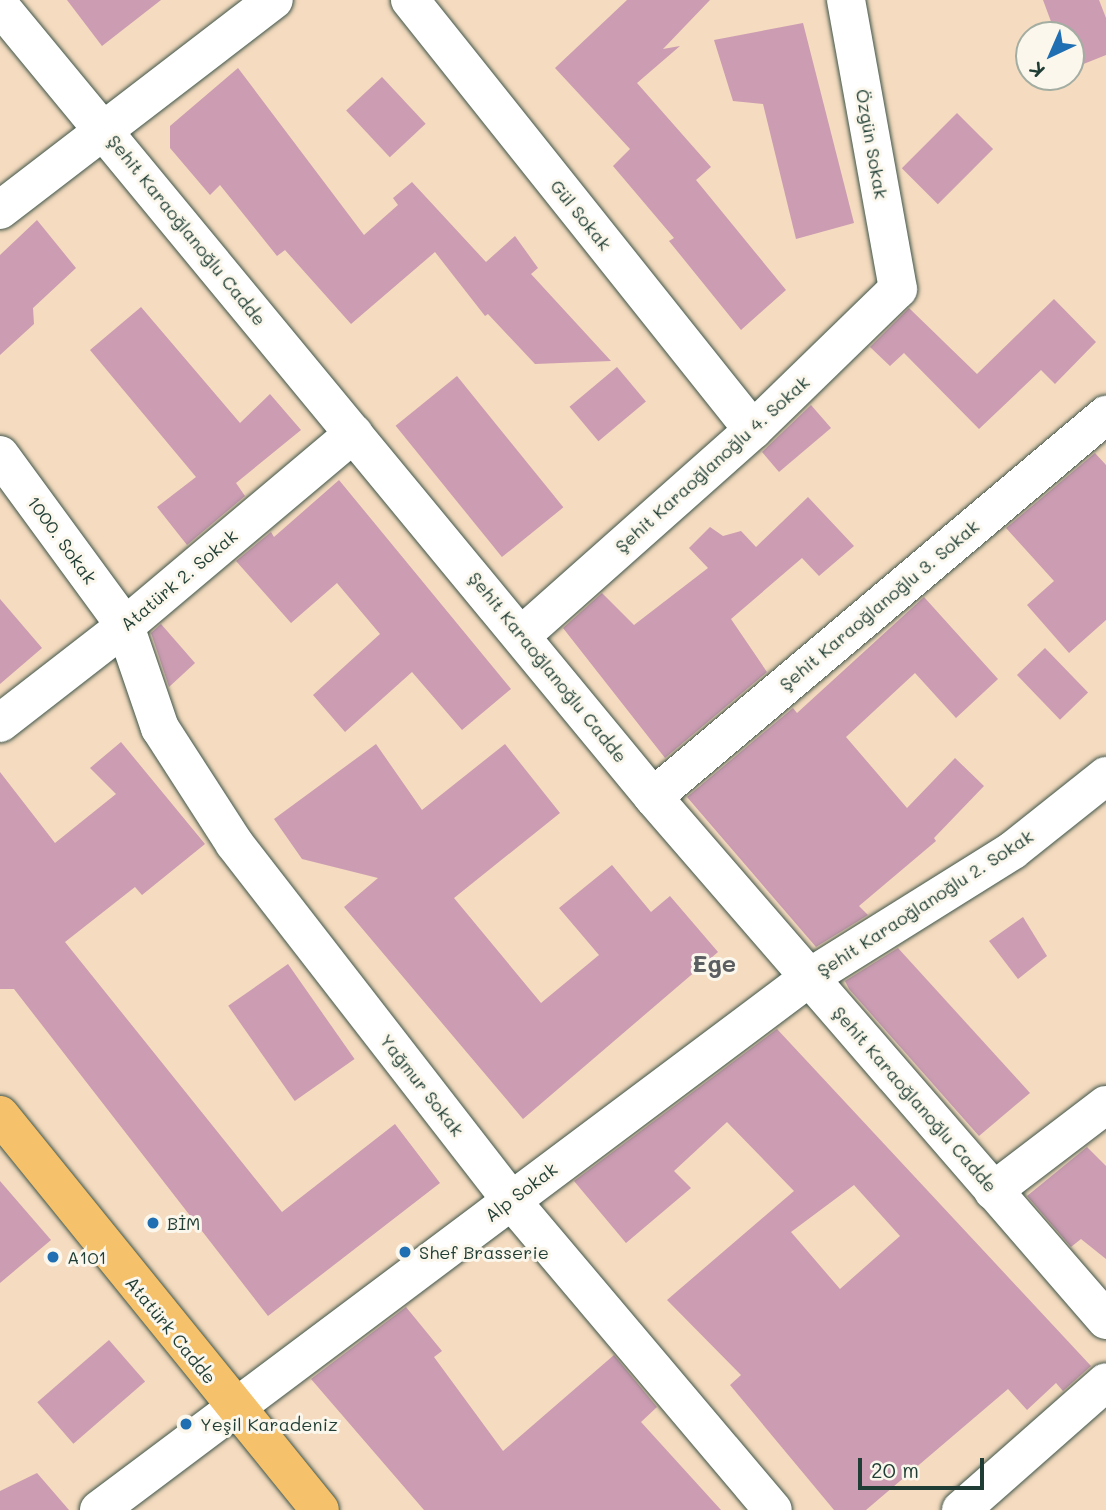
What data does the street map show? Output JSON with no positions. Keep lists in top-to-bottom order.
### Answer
{
  "streets": {
    "main road": ["Atatürk Cadde"],
    "street": [
      "Özgün Sokak",
      "Gül Sokak",
      "Şehit Karaoğlanoğlu Cadde",
      "Şehit Karaoğlanoğlu 4. Sokak",
      "1000. Sokak",
      "Atatürk 2. Sokak",
      "Şehit Karaoğlanoğlu 3. Sokak",
      "Şehit Karaoğlanoğlu 2. Sokak",
      "Yağmur Sokak",
      "Alp Sokak"
    ]
  },
  "crossings": [
    ["Özgün Sokak", "Şehit Karaoğlanoğlu 4. Sokak"],
    ["Gül Sokak", "Şehit Karaoğlanoğlu 4. Sokak"],
    ["Şehit Karaoğlanoğlu Cadde", "Şehit Karaoğlanoğlu 4. Sokak"],
    ["Şehit Karaoğlanoğlu Cadde", "Atatürk 2. Sokak"],
    ["Şehit Karaoğlanoğlu Cadde", "Şehit Karaoğlanoğlu 3. Sokak"],
    ["Şehit Karaoğlanoğlu Cadde", "Şehit Karaoğlanoğlu 2. Sokak"],
    ["Şehit Karaoğlanoğlu Cadde", "Alp Sokak"],
    ["1000. Sokak", "Atatürk 2. Sokak"],
    ["1000. Sokak", "Yağmur Sokak"],
    ["Atatürk 2. Sokak", "Yağmur Sokak"],
    ["Şehit Karaoğlanoğlu 2. Sokak", "Alp Sokak"],
    ["Yağmur Sokak", "Alp Sokak"],
    ["Alp Sokak", "Atatürk Cadde"]
  ],
  "districts": ["Ege"],
  "places": [
    "BİM",
    "Shef Brasserie",
    "A101",
    "Yeşil Karadeniz"
  ],
  "scale_bar": "20 m",
  "north": "bottom left"
}
